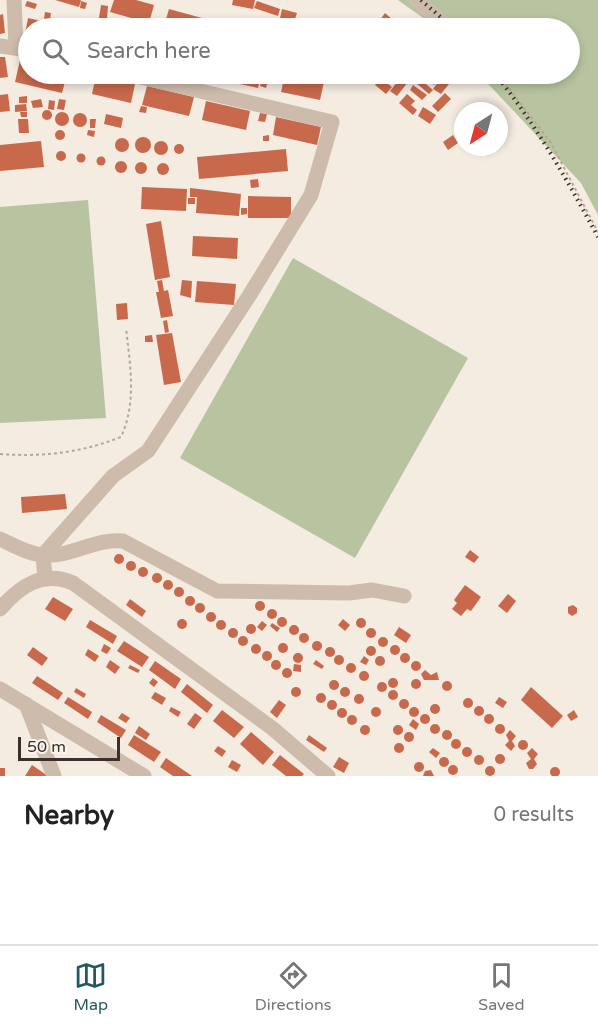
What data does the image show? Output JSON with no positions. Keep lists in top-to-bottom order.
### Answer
{
  "scale_bar": "50 m",
  "north": "bottom left",
  "page": {
    "search": "Search here",
    "scale": "50 m",
    "heading": ["Nearby", "0 results"],
    "nav": ["Map", "Directions", "Saved"]
  }
}
